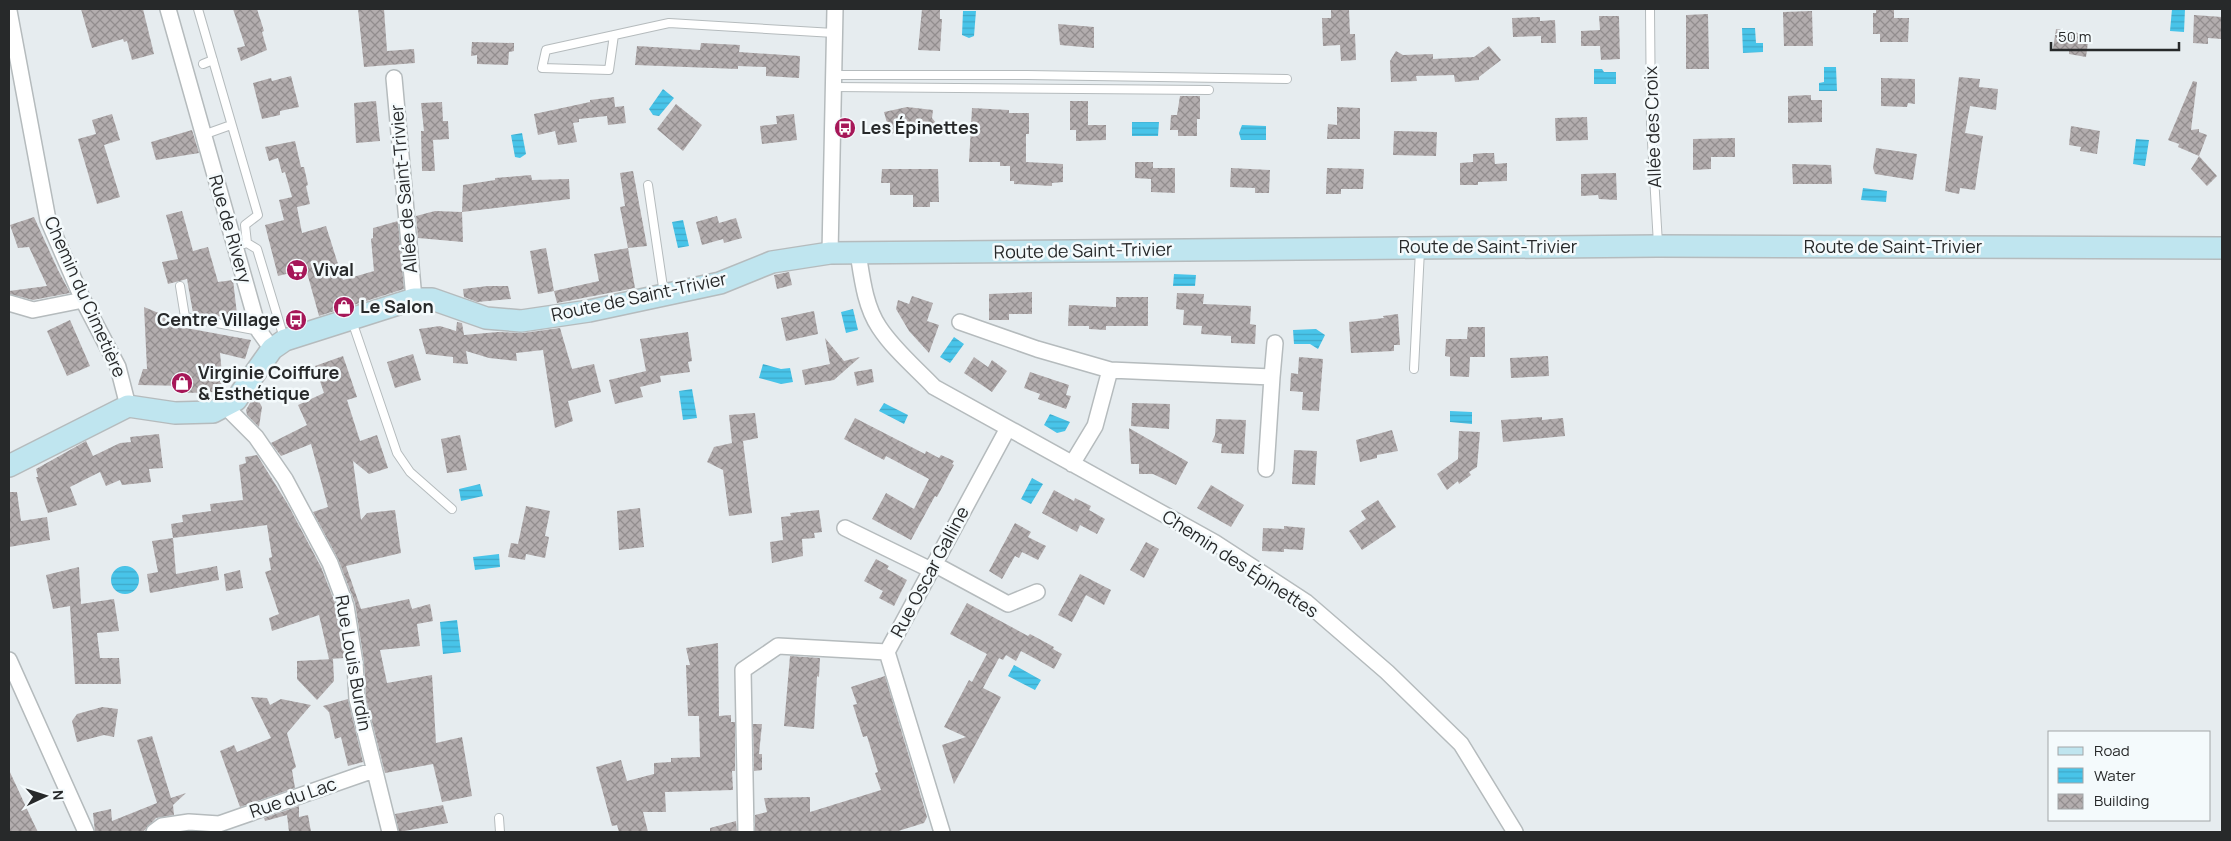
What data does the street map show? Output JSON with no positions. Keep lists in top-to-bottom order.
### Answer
{
  "streets": {
    "main road": ["Route de Saint-Trivier"],
    "street": [
      "Allée de Saint-Trivier",
      "Rue de Rivery",
      "Chemin du Cimetière",
      "Chemin des Épinettes",
      "Rue Oscar Galline",
      "Rue Louis Burdin",
      "Rue du Lac"
    ],
    "lane": ["Allée des Croix"]
  },
  "crossings": [
    ["Allée des Croix", "Route de Saint-Trivier"],
    ["Allée de Saint-Trivier", "Route de Saint-Trivier"],
    ["Rue de Rivery", "Route de Saint-Trivier"],
    ["Route de Saint-Trivier", "Chemin des Épinettes"],
    ["Chemin des Épinettes", "Rue Oscar Galline"],
    ["Rue Louis Burdin", "Rue du Lac"]
  ],
  "places": {
    "bus stop": ["Les Épinettes", "Centre Village"],
    "supermarket": ["Vival"],
    "shop": ["Le Salon", "Virginie Coiffure & Esthétique"]
  },
  "legend": ["Road", "Water", "Building"],
  "scale_bar": "50 m",
  "north": "right"
}
